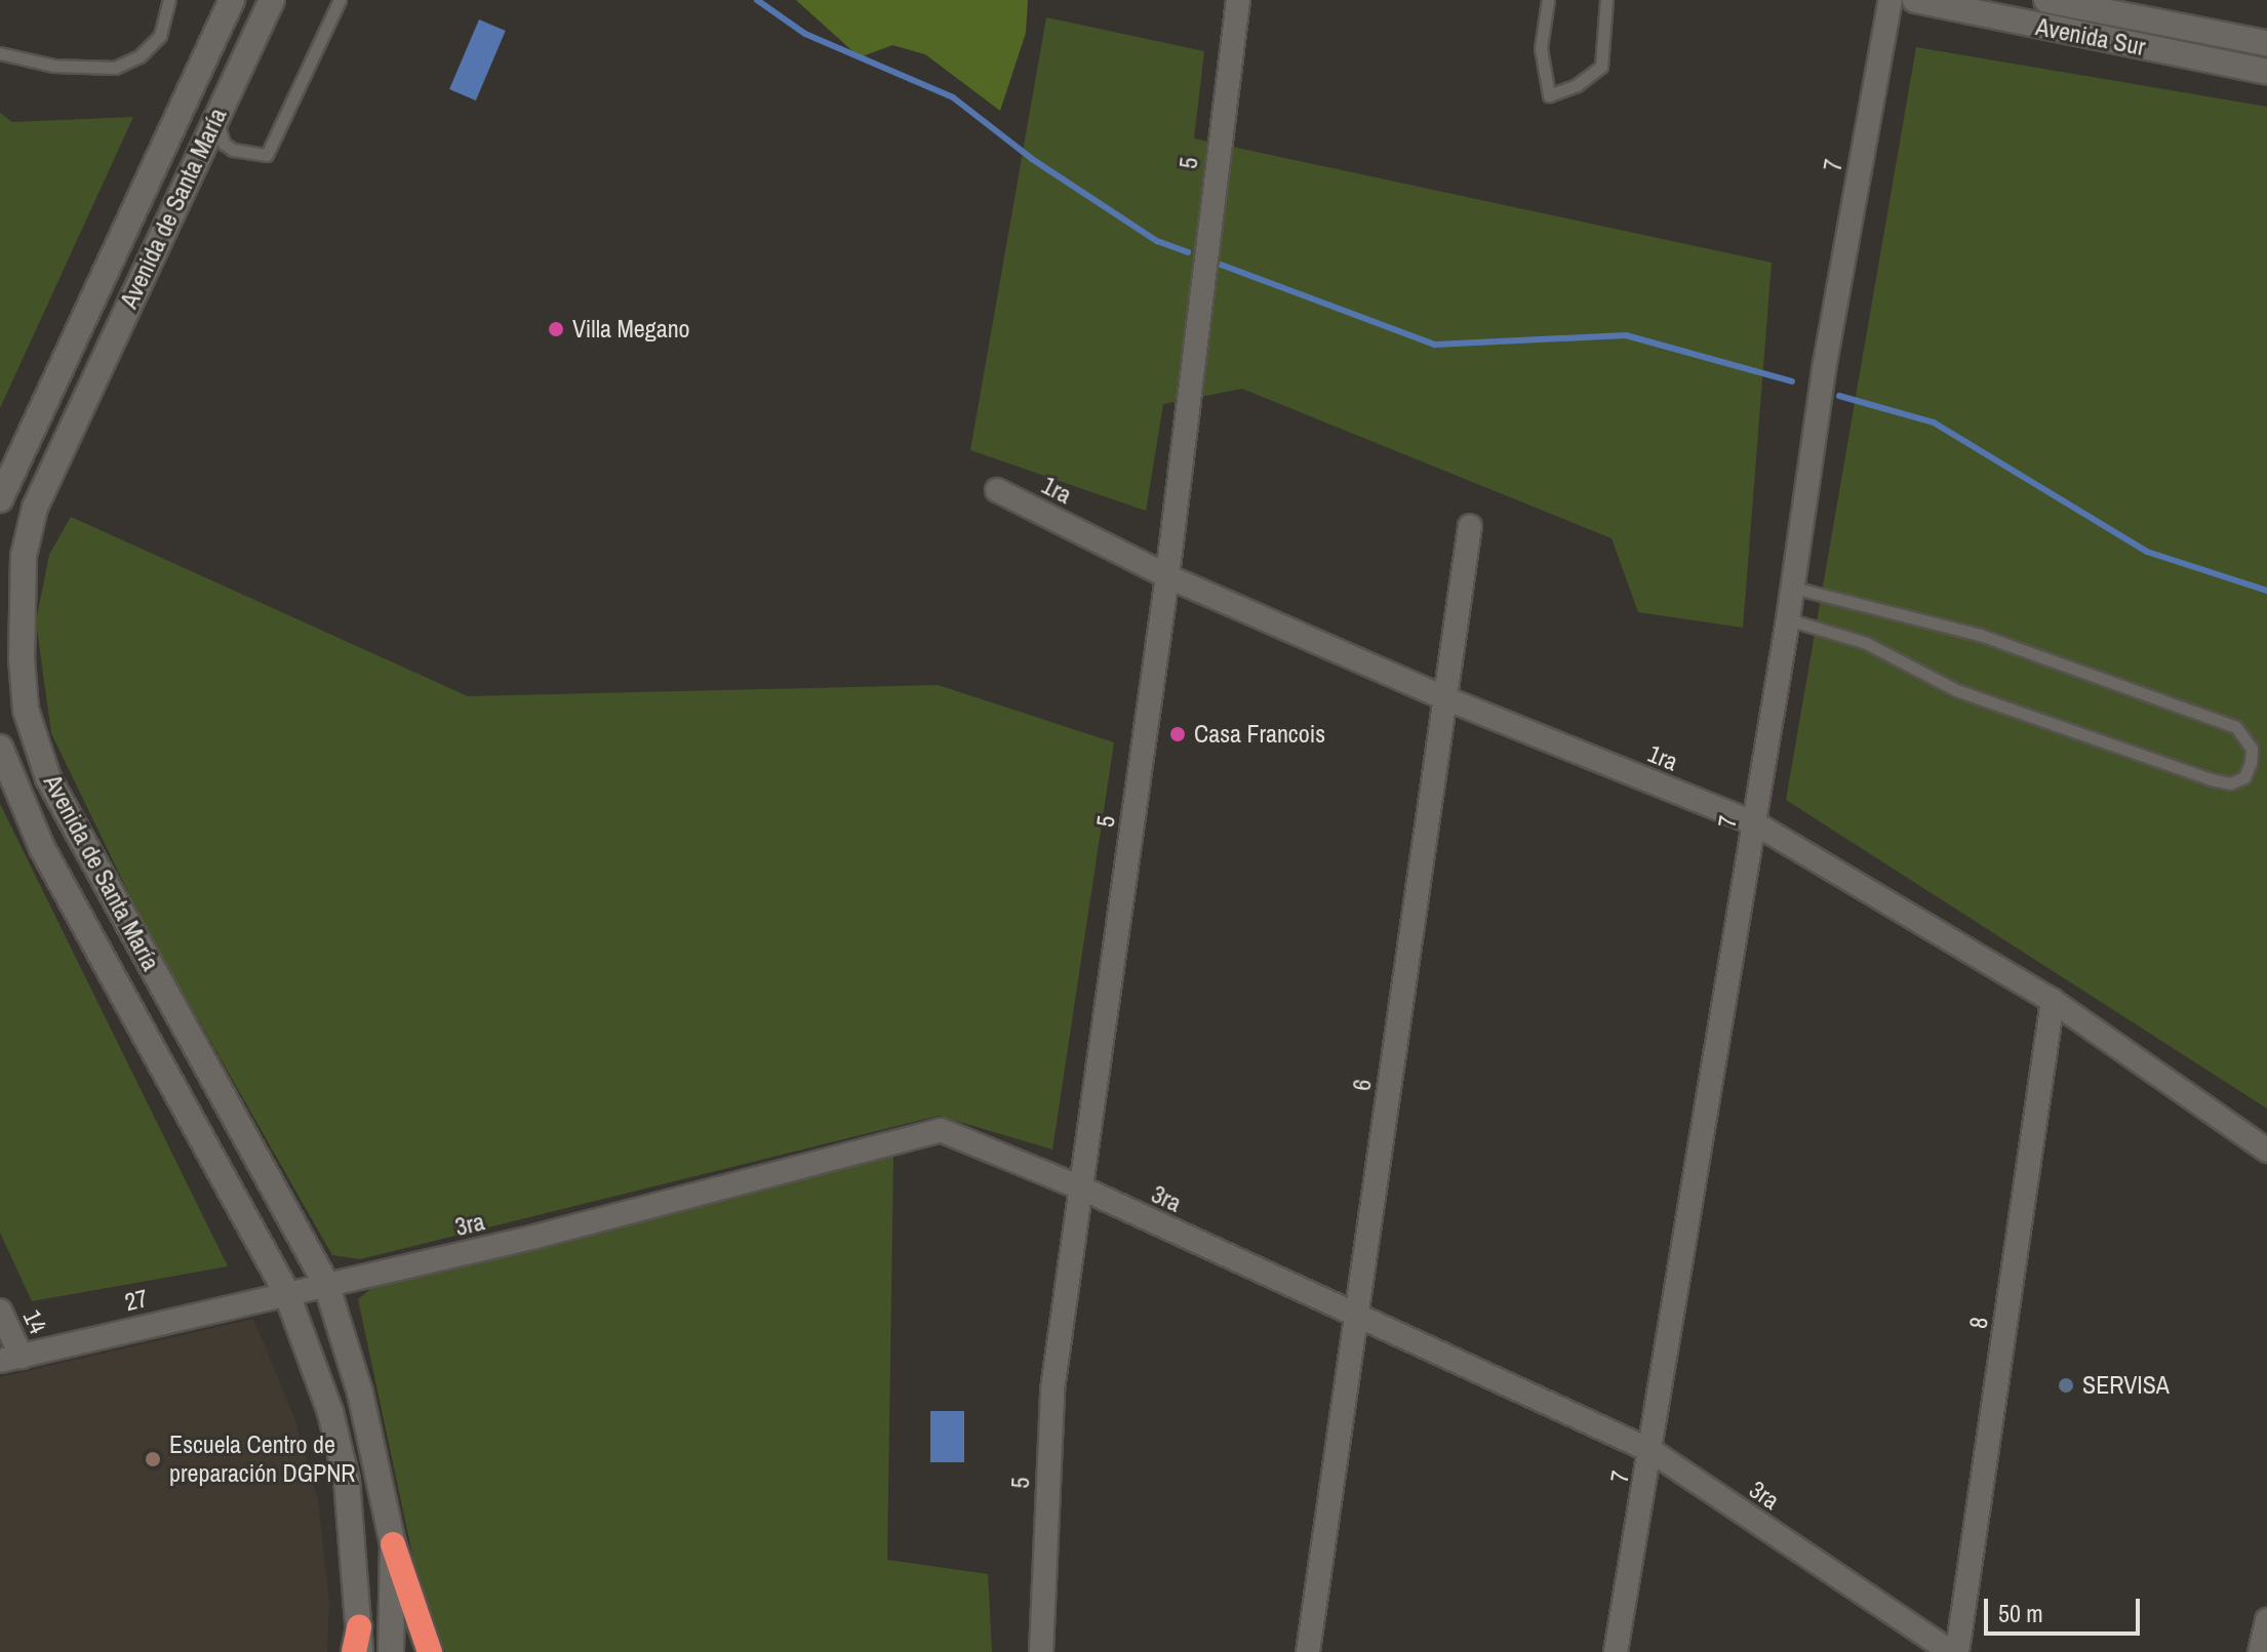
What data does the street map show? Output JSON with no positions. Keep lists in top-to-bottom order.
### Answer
{
  "streets": {
    "street": [
      "Avenida Sur",
      "5",
      "7",
      "Avenida de Santa María",
      "1ra",
      "6",
      "3ra",
      "27",
      "14",
      "8"
    ]
  },
  "crossings": [
    ["5", "1ra"],
    ["5", "3ra"],
    ["7", "1ra"],
    ["7", "3ra"],
    ["Avenida de Santa María", "3ra"],
    ["Avenida de Santa María", "27"],
    ["1ra", "6"],
    ["1ra", "8"],
    ["6", "3ra"],
    ["3ra", "27"],
    ["3ra", "8"],
    ["27", "14"]
  ],
  "places": [
    "Villa Megano",
    "Casa Francois",
    "SERVISA",
    "Escuela Centro de preparación DGPNR"
  ],
  "scale_bar": "50 m"
}
